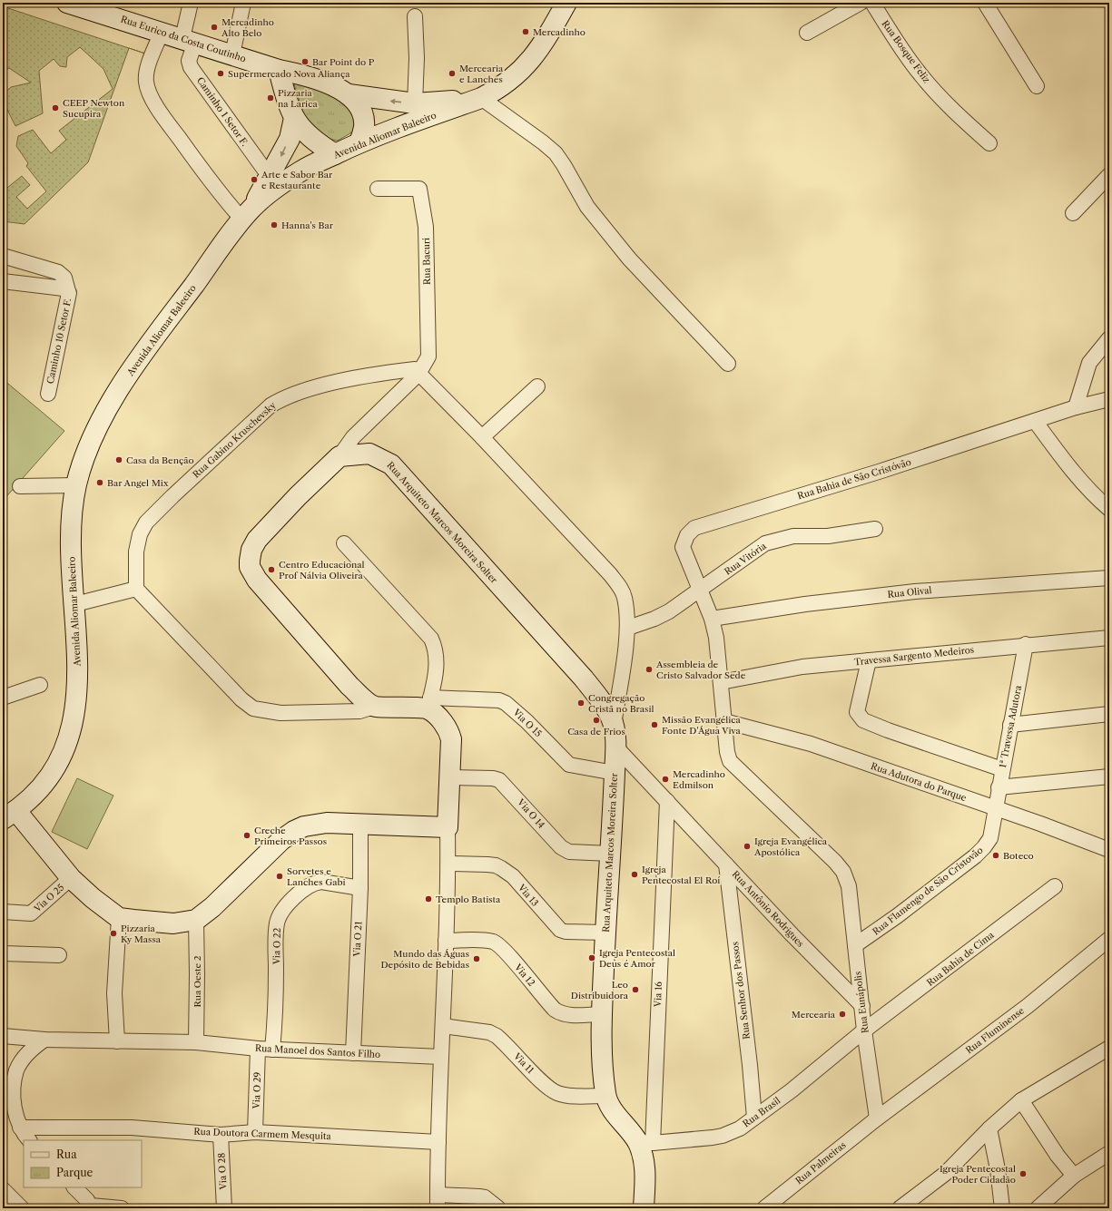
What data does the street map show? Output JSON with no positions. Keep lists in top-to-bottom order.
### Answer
{
  "streets": {
    "street": [
      "Rua Eurico da Costa Coutinho",
      "Rua Bosque Feliz",
      "Caminho 1 Setor F.",
      "Avenida Aliomar Baleeiro",
      "Rua Bacuri",
      "Caminho 10 Setor F.",
      "Rua Gabino Kruschevsky",
      "Rua Bahia de São Cristóvão",
      "Rua Arquiteto Marcos Moreira Solter",
      "Rua Vitória",
      "Rua Olival",
      "Travessa Sargento Medeiros",
      "Via O 15",
      "1ª Travessa Adutora",
      "Rua Adutora do Parque",
      "Via O 14",
      "Rua Flamengo de São Cristovão",
      "Via 13",
      "Via O 25",
      "Rua Antônio Rodrigues",
      "Via O 21",
      "Via O 22",
      "Rua Bahia de Cima",
      "Via 12",
      "Rua Oeste 2",
      "Rua Senhor dos Passos",
      "Via 16",
      "Rua Eunápolis",
      "Rua Fluminense",
      "Rua Manoel dos Santos Filho",
      "Via 11",
      "Via O 29",
      "Rua Brasil",
      "Rua Doutora Carmem Mesquita",
      "Rua Palmeiras",
      "Via O 28"
    ]
  },
  "crossings": [
    ["Rua Eurico da Costa Coutinho", "Caminho 1 Setor F."],
    ["Rua Eurico da Costa Coutinho", "Avenida Aliomar Baleeiro"],
    ["Rua Bacuri", "Rua Gabino Kruschevsky"],
    ["Rua Bacuri", "Rua Arquiteto Marcos Moreira Solter"],
    ["Rua Gabino Kruschevsky", "Rua Arquiteto Marcos Moreira Solter"],
    ["Rua Bahia de São Cristóvão", "Rua Vitória"],
    ["Rua Arquiteto Marcos Moreira Solter", "Rua Vitória"],
    ["Rua Arquiteto Marcos Moreira Solter", "Via O 15"],
    ["Rua Arquiteto Marcos Moreira Solter", "Via O 14"],
    ["Rua Arquiteto Marcos Moreira Solter", "Via 13"],
    ["Rua Arquiteto Marcos Moreira Solter", "Rua Antônio Rodrigues"],
    ["Rua Arquiteto Marcos Moreira Solter", "Via 12"],
    ["Rua Arquiteto Marcos Moreira Solter", "Via 16"],
    ["Rua Arquiteto Marcos Moreira Solter", "Via 11"],
    ["Rua Arquiteto Marcos Moreira Solter", "Rua Brasil"],
    ["Travessa Sargento Medeiros", "1ª Travessa Adutora"],
    ["1ª Travessa Adutora", "Rua Adutora do Parque"],
    ["1ª Travessa Adutora", "Rua Flamengo de São Cristovão"],
    ["Rua Adutora do Parque", "Rua Flamengo de São Cristovão"],
    ["Rua Adutora do Parque", "Rua Eunápolis"],
    ["Rua Flamengo de São Cristovão", "Rua Eunápolis"],
    ["Rua Antônio Rodrigues", "Rua Senhor dos Passos"],
    ["Rua Antônio Rodrigues", "Via 16"],
    ["Rua Antônio Rodrigues", "Rua Eunápolis"],
    ["Via O 21", "Via O 22"],
    ["Via O 21", "Rua Manoel dos Santos Filho"],
    ["Via O 22", "Rua Manoel dos Santos Filho"],
    ["Rua Bahia de Cima", "Rua Eunápolis"],
    ["Rua Bahia de Cima", "Rua Brasil"],
    ["Rua Oeste 2", "Rua Manoel dos Santos Filho"],
    ["Rua Senhor dos Passos", "Rua Brasil"],
    ["Via 16", "Rua Brasil"],
    ["Rua Eunápolis", "Rua Fluminense"],
    ["Rua Eunápolis", "Rua Brasil"],
    ["Rua Eunápolis", "Rua Palmeiras"],
    ["Rua Fluminense", "Rua Palmeiras"],
    ["Rua Manoel dos Santos Filho", "Via O 29"],
    ["Via O 29", "Rua Doutora Carmem Mesquita"],
    ["Rua Doutora Carmem Mesquita", "Via O 28"]
  ],
  "places": [
    "Mercadinho Alto Belo",
    "Mercadinho",
    "Bar Point do P",
    "Supermercado Nova Aliança",
    "Mercearia e Lanches",
    "Pizzaria na Larica",
    "CEEP Newton Sucupira",
    "Arte e Sabor Bar e Restaurante",
    "Hanna's Bar",
    "Casa da Benção",
    "Bar Angel Mix",
    "Centro Educacional Prof Nálvia Oliveira",
    "Assembleia de Cristo Salvador Sede",
    "Congregação Cristã no Brasil",
    "Casa de Frios",
    "Missão Evangélica Fonte D'Água Viva",
    "Mercadinho Edmilson",
    "Creche Primeiros Passos",
    "Igreja Evangélica Apostólica",
    "Boteco",
    "Igreja Pentecostal El Roí",
    "Sorvetes e Lanches Gabi",
    "Templo Batista",
    "Pizzaria Ky Massa",
    "Igreja Pentecostal Deus é Amor",
    "Mundo das Águas Depósito de Bebidas",
    "Leo Distribuidora",
    "Mercearia",
    "Igreja Pentecostal Poder Cidadão"
  ],
  "legend": ["Rua", "Parque"]
}
